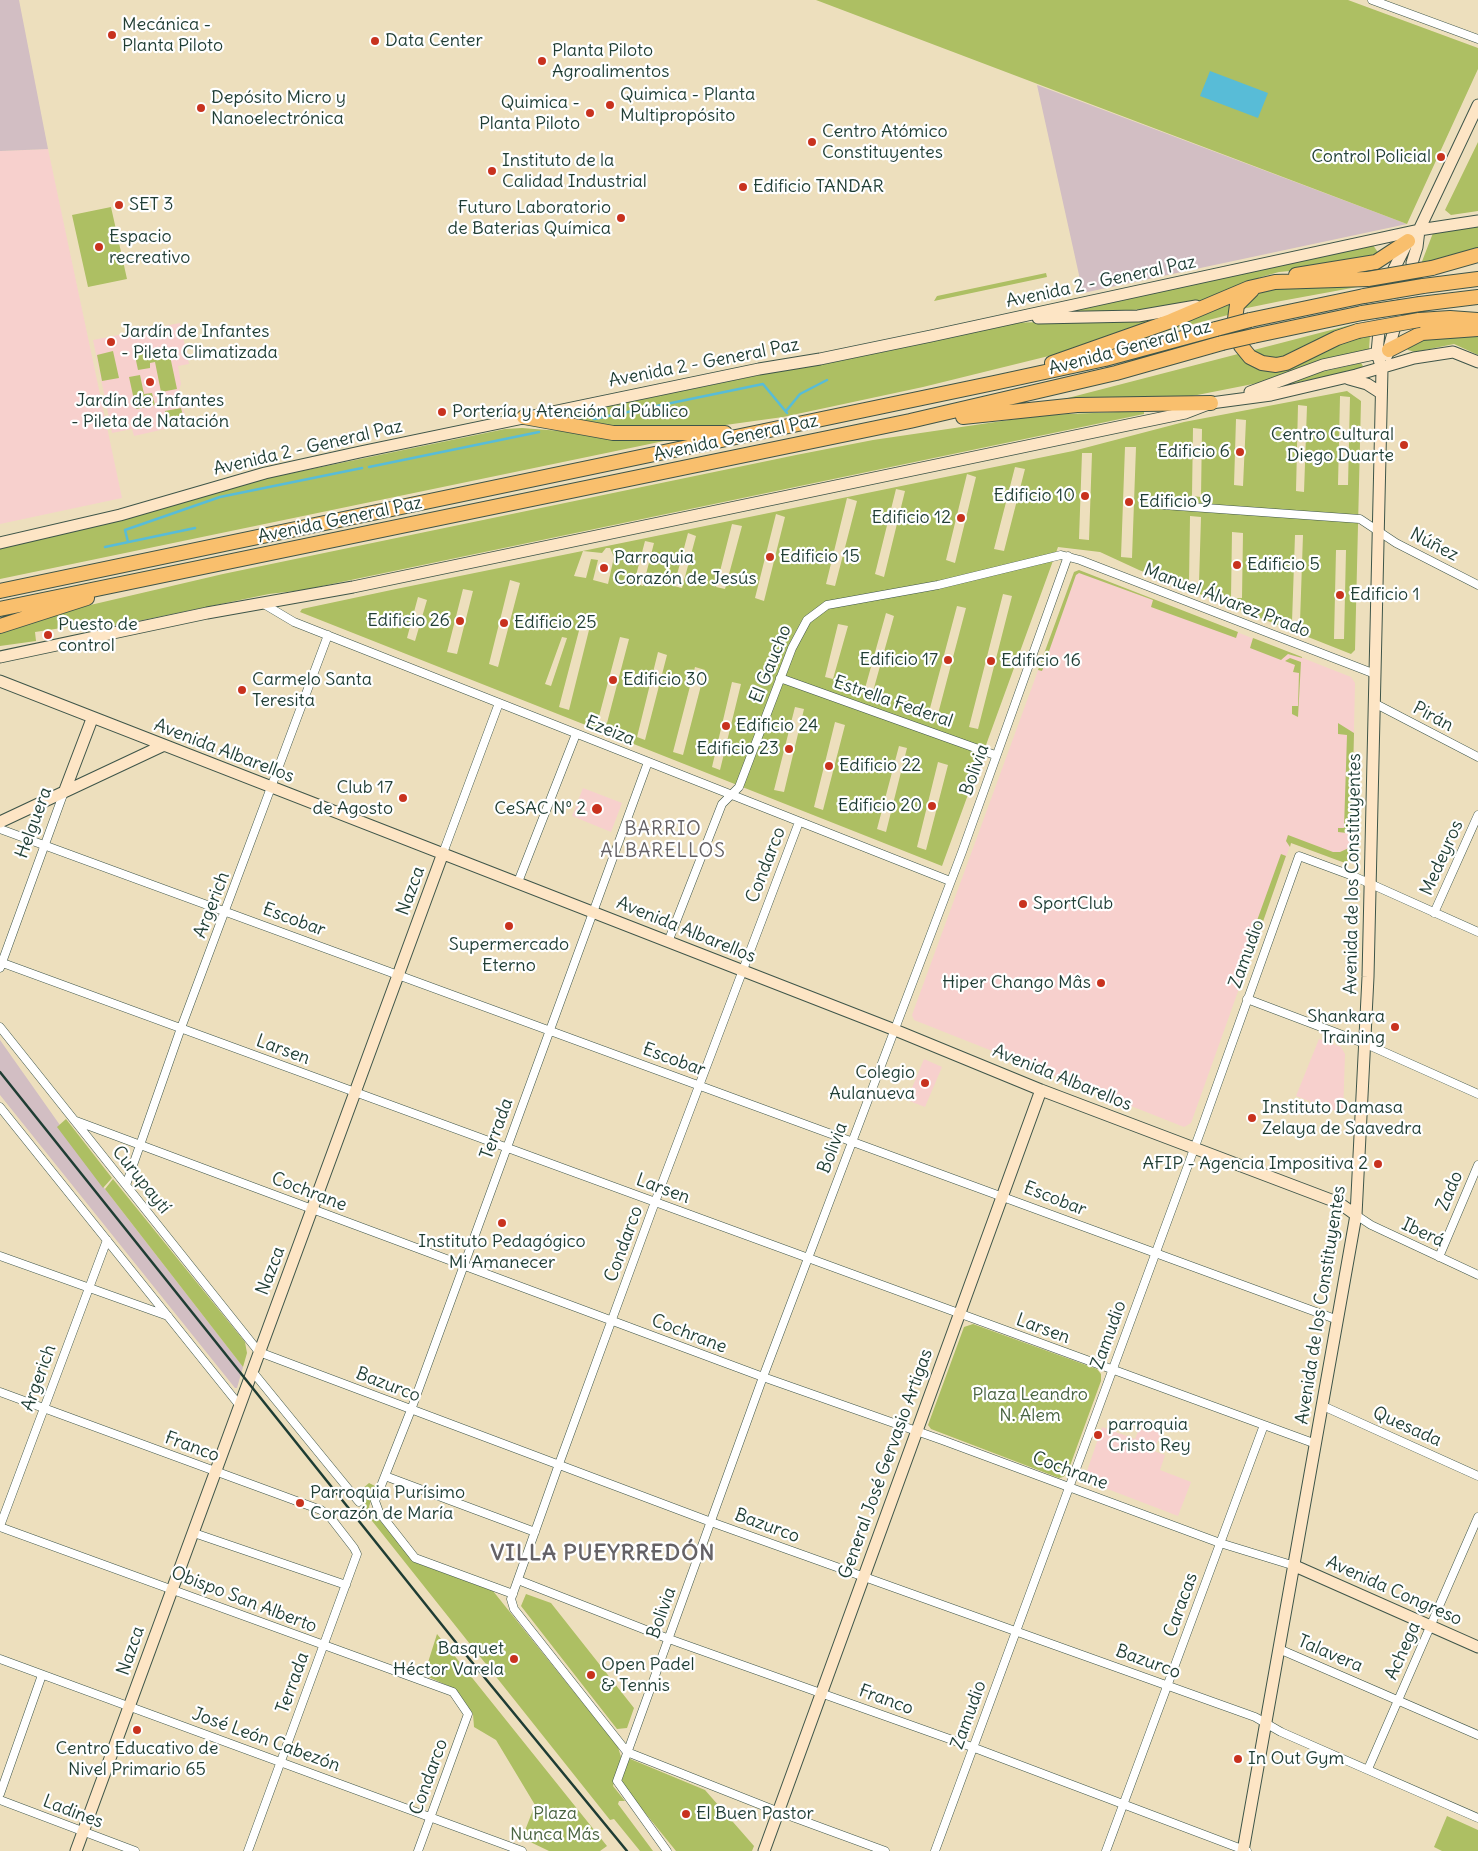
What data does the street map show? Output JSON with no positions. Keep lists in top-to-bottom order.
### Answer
{
  "streets": {
    "highway": ["Avenida General Paz"],
    "street": [
      "Avenida 2 - General Paz",
      "Núñez",
      "Manuel Álvarez Prado",
      "El Gaucho",
      "Estrella Federal",
      "Pirán",
      "Ezeiza",
      "Avenida Albarellos",
      "Bolivia",
      "Helguera",
      "Medeyros",
      "Condarco",
      "Avenida de los Constituyentes",
      "Nazca",
      "Argerich",
      "Escobar",
      "Zamudio",
      "Larsen",
      "Terrada",
      "Curupaytí",
      "Zado",
      "Cochrane",
      "Iberá",
      "Bazurco",
      "Quesada",
      "Franco",
      "General José Gervasio Artigas",
      "Avenida Congreso",
      "Obispo San Alberto",
      "Caracas",
      "Achega",
      "Talavera",
      "José León Cabezón",
      "Ladines"
    ]
  },
  "crossings": [
    ["Núñez", "Avenida de los Constituyentes"],
    ["Manuel Álvarez Prado", "El Gaucho"],
    ["Manuel Álvarez Prado", "Bolivia"],
    ["Manuel Álvarez Prado", "Avenida de los Constituyentes"],
    ["El Gaucho", "Estrella Federal"],
    ["El Gaucho", "Ezeiza"],
    ["El Gaucho", "Avenida Albarellos"],
    ["El Gaucho", "Bolivia"],
    ["Estrella Federal", "Bolivia"],
    ["Pirán", "Avenida de los Constituyentes"],
    ["Ezeiza", "Bolivia"],
    ["Ezeiza", "Condarco"],
    ["Ezeiza", "Nazca"],
    ["Ezeiza", "Argerich"],
    ["Ezeiza", "Terrada"],
    ["Avenida Albarellos", "Bolivia"],
    ["Avenida Albarellos", "Helguera"],
    ["Avenida Albarellos", "Condarco"],
    ["Avenida Albarellos", "Avenida de los Constituyentes"],
    ["Avenida Albarellos", "Nazca"],
    ["Avenida Albarellos", "Argerich"],
    ["Avenida Albarellos", "Zamudio"],
    ["Avenida Albarellos", "Terrada"],
    ["Avenida Albarellos", "Iberá"],
    ["Avenida Albarellos", "General José Gervasio Artigas"],
    ["Bolivia", "Escobar"],
    ["Bolivia", "Larsen"],
    ["Bolivia", "Cochrane"],
    ["Bolivia", "Bazurco"],
    ["Bolivia", "Franco"],
    ["Helguera", "Escobar"],
    ["Helguera", "Larsen"],
    ["Condarco", "Escobar"],
    ["Condarco", "Larsen"],
    ["Condarco", "Terrada"],
    ["Condarco", "Cochrane"],
    ["Condarco", "Bazurco"],
    ["Condarco", "Franco"],
    ["Condarco", "Obispo San Alberto"],
    ["Condarco", "José León Cabezón"],
    ["Avenida de los Constituyentes", "Escobar"],
    ["Avenida de los Constituyentes", "Zamudio"],
    ["Avenida de los Constituyentes", "Larsen"],
    ["Avenida de los Constituyentes", "Cochrane"],
    ["Avenida de los Constituyentes", "Iberá"],
    ["Avenida de los Constituyentes", "Bazurco"],
    ["Avenida de los Constituyentes", "Quesada"],
    ["Avenida de los Constituyentes", "Franco"],
    ["Avenida de los Constituyentes", "Avenida Congreso"],
    ["Avenida de los Constituyentes", "Talavera"],
    ["Nazca", "Escobar"],
    ["Nazca", "Larsen"],
    ["Nazca", "Curupaytí"],
    ["Nazca", "Cochrane"],
    ["Nazca", "Bazurco"],
    ["Nazca", "Franco"],
    ["Nazca", "Obispo San Alberto"],
    ["Nazca", "José León Cabezón"],
    ["Nazca", "Ladines"],
    ["Argerich", "Escobar"],
    ["Argerich", "Larsen"],
    ["Argerich", "Curupaytí"],
    ["Argerich", "Cochrane"],
    ["Argerich", "Franco"],
    ["Argerich", "Obispo San Alberto"],
    ["Escobar", "Zamudio"],
    ["Escobar", "Terrada"],
    ["Escobar", "General José Gervasio Artigas"],
    ["Zamudio", "Larsen"],
    ["Zamudio", "Cochrane"],
    ["Zamudio", "Bazurco"],
    ["Zamudio", "Franco"],
    ["Larsen", "Terrada"],
    ["Larsen", "General José Gervasio Artigas"],
    ["Larsen", "Caracas"],
    ["Terrada", "Cochrane"],
    ["Terrada", "Bazurco"],
    ["Terrada", "Franco"],
    ["Terrada", "Obispo San Alberto"],
    ["Terrada", "José León Cabezón"],
    ["Curupaytí", "Cochrane"],
    ["Curupaytí", "Bazurco"],
    ["Zado", "Iberá"],
    ["Cochrane", "General José Gervasio Artigas"],
    ["Cochrane", "Avenida Congreso"],
    ["Cochrane", "Caracas"],
    ["Bazurco", "General José Gervasio Artigas"],
    ["Bazurco", "Caracas"],
    ["Bazurco", "Achega"],
    ["Franco", "General José Gervasio Artigas"],
    ["Franco", "Caracas"],
    ["Avenida Congreso", "Achega"],
    ["Achega", "Talavera"]
  ],
  "districts": ["BARRIO ALBARELLOS", "VILLA PUEYRREDÓN"],
  "parks": ["Plaza Leandro N. Alem", "Plaza Nunca Más"],
  "places": [
    "Mecánica - Planta Piloto",
    "Data Center",
    "Planta Piloto Agroalimentos",
    "Quimica - Planta Multipropósito",
    "Depósito Micro y Nanoelectrónica",
    "Quimica - Planta Piloto",
    "Centro Atómico Constituyentes",
    "Control Policial",
    "Instituto de la Calidad Industrial",
    "Edificio TANDAR",
    "SET 3",
    "Futuro Laboratorio de Baterias Química",
    "Espacio recreativo",
    "Jardín de Infantes - Pileta Climatizada",
    "Jardín de Infantes - Pileta de Natación",
    "Portería y Atención al Público",
    "Centro Cultural Diego Duarte",
    "Edificio 6",
    "Edificio 10",
    "Edificio 9",
    "Edificio 12",
    "Edificio 15",
    "Edificio 5",
    "Parroquia Corazón de Jesús",
    "Edificio 1",
    "Edificio 26",
    "Edificio 25",
    "Puesto de control",
    "Edificio 17",
    "Edificio 16",
    "Edificio 30",
    "Carmelo Santa Teresita",
    "Edificio 24",
    "Edificio 23",
    "Edificio 22",
    "Club 17 de Agosto",
    "Edificio 20",
    "CeSAC Nº 2",
    "SportClub",
    "Supermercado Eterno",
    "Hiper Chango Mâs",
    "Shankara Training",
    "Colegio Aulanueva",
    "Instituto Damasa Zelaya de Saavedra",
    "AFIP - Agencia Impositiva 2",
    "Instituto Pedagógico Mi Amanecer",
    "parroquia Cristo Rey",
    "Parroquia Purísimo Corazón de María",
    "Basquet Héctor Varela",
    "Open Padel & Tennis",
    "Centro Educativo de Nivel Primario 65",
    "In Out Gym",
    "El Buen Pastor"
  ]
}
